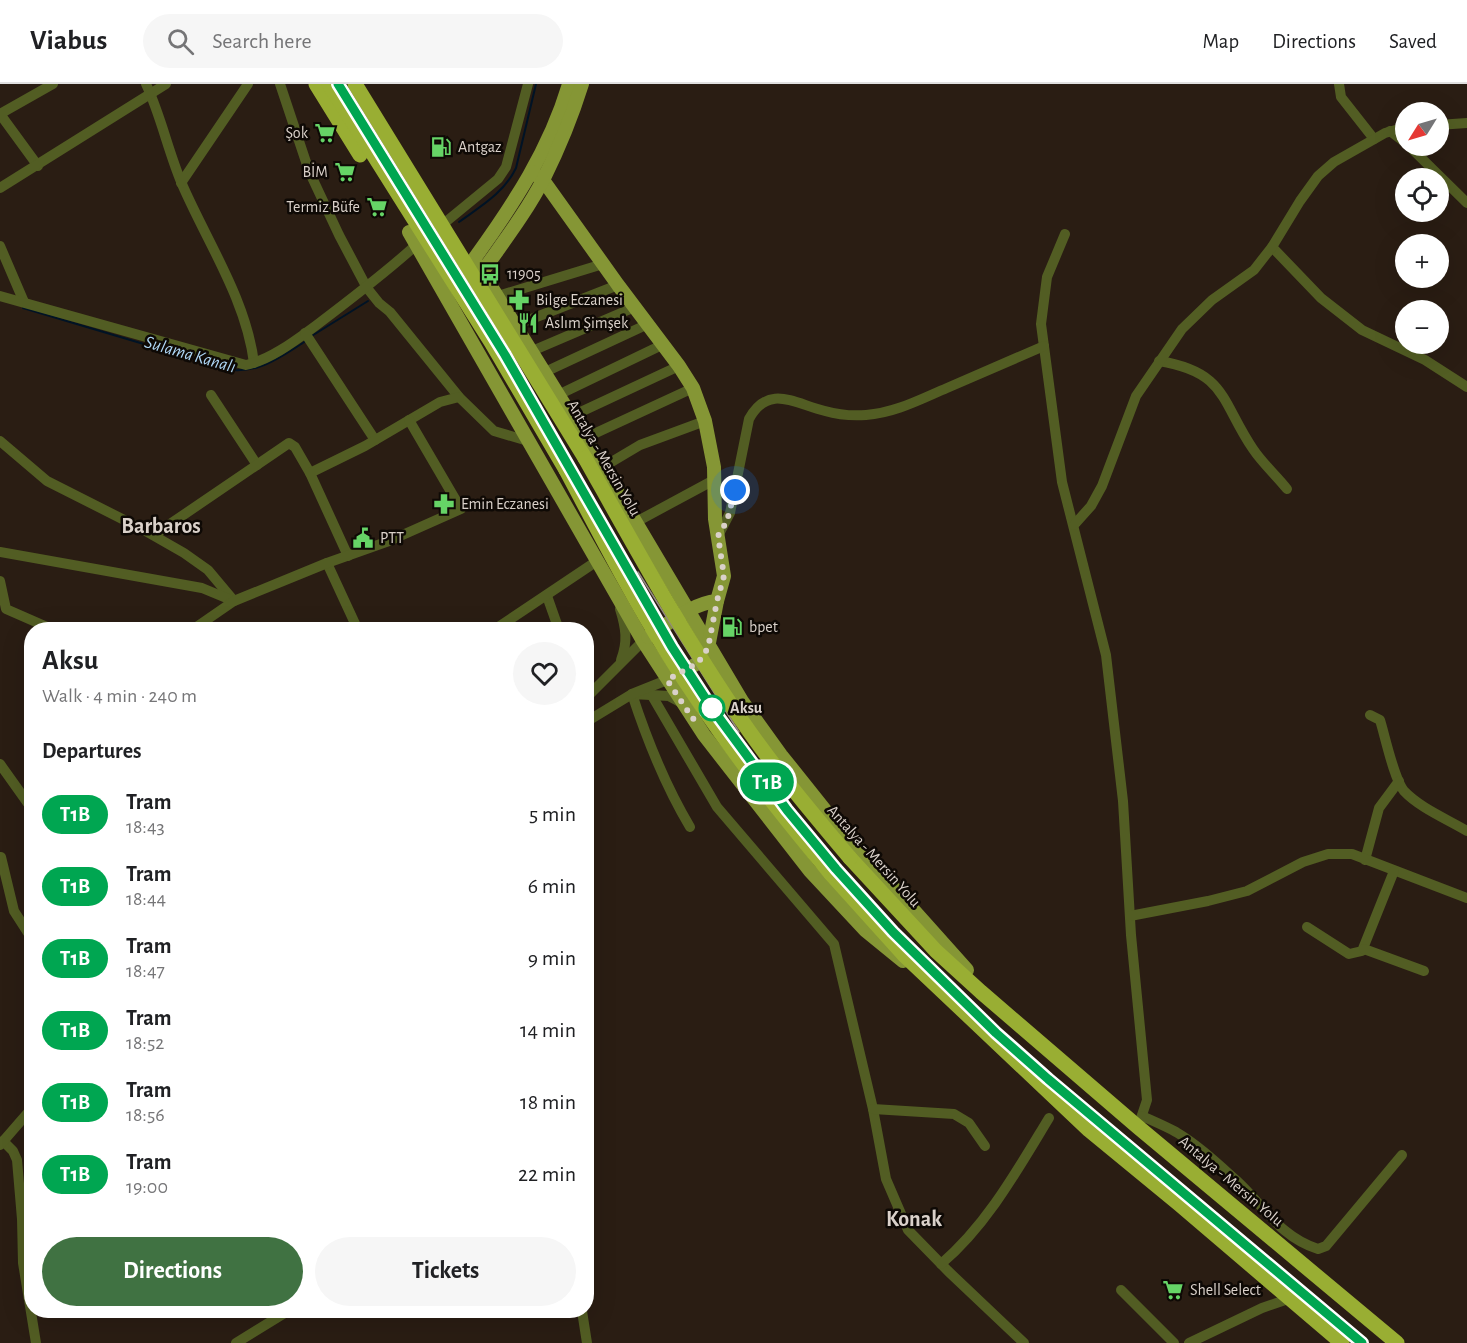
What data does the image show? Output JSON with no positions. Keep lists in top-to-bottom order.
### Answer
{
  "streets": {
    "highway": ["Antalya - Mersin Yolu"]
  },
  "districts": ["Barbaros", "Konak"],
  "water": ["Sulama Kanalı"],
  "places": {
    "supermarket": [
      "Şok",
      "BİM",
      "Termiz Büfe",
      "Shell Select"
    ],
    "fuel station": ["Antgaz", "bpet"],
    "bus stop": ["11905"],
    "pharmacy": ["Bilge Eczanesi", "Emin Eczanesi"],
    "restaurant": ["Aslım Şimşek"],
    "public building": ["PTT"],
    "other": ["Aksu"]
  },
  "lines": ["tram line T1B"],
  "north": "bottom left",
  "page": {
    "header": "Viabus",
    "search": "Search here",
    "nav": ["Map", "Directions", "Saved"],
    "on_map": "T1B",
    "map_buttons": ["+", "−"],
    "heading": [
      ["Aksu", "Walk · 4 min · 240 m"],
      "Departures"
    ],
    "list": [
      {
        "mark": "T1B",
        "name": "Tram",
        "note": "18:43",
        "value": "5 min"
      },
      {
        "mark": "T1B",
        "name": "Tram",
        "note": "18:44",
        "value": "6 min"
      },
      {
        "mark": "T1B",
        "name": "Tram",
        "note": "18:47",
        "value": "9 min"
      },
      {
        "mark": "T1B",
        "name": "Tram",
        "note": "18:52",
        "value": "14 min"
      },
      {
        "mark": "T1B",
        "name": "Tram",
        "note": "18:56",
        "value": "18 min"
      },
      {
        "mark": "T1B",
        "name": "Tram",
        "note": "19:00",
        "value": "22 min"
      }
    ],
    "buttons": ["Directions", "Tickets"]
  }
}
